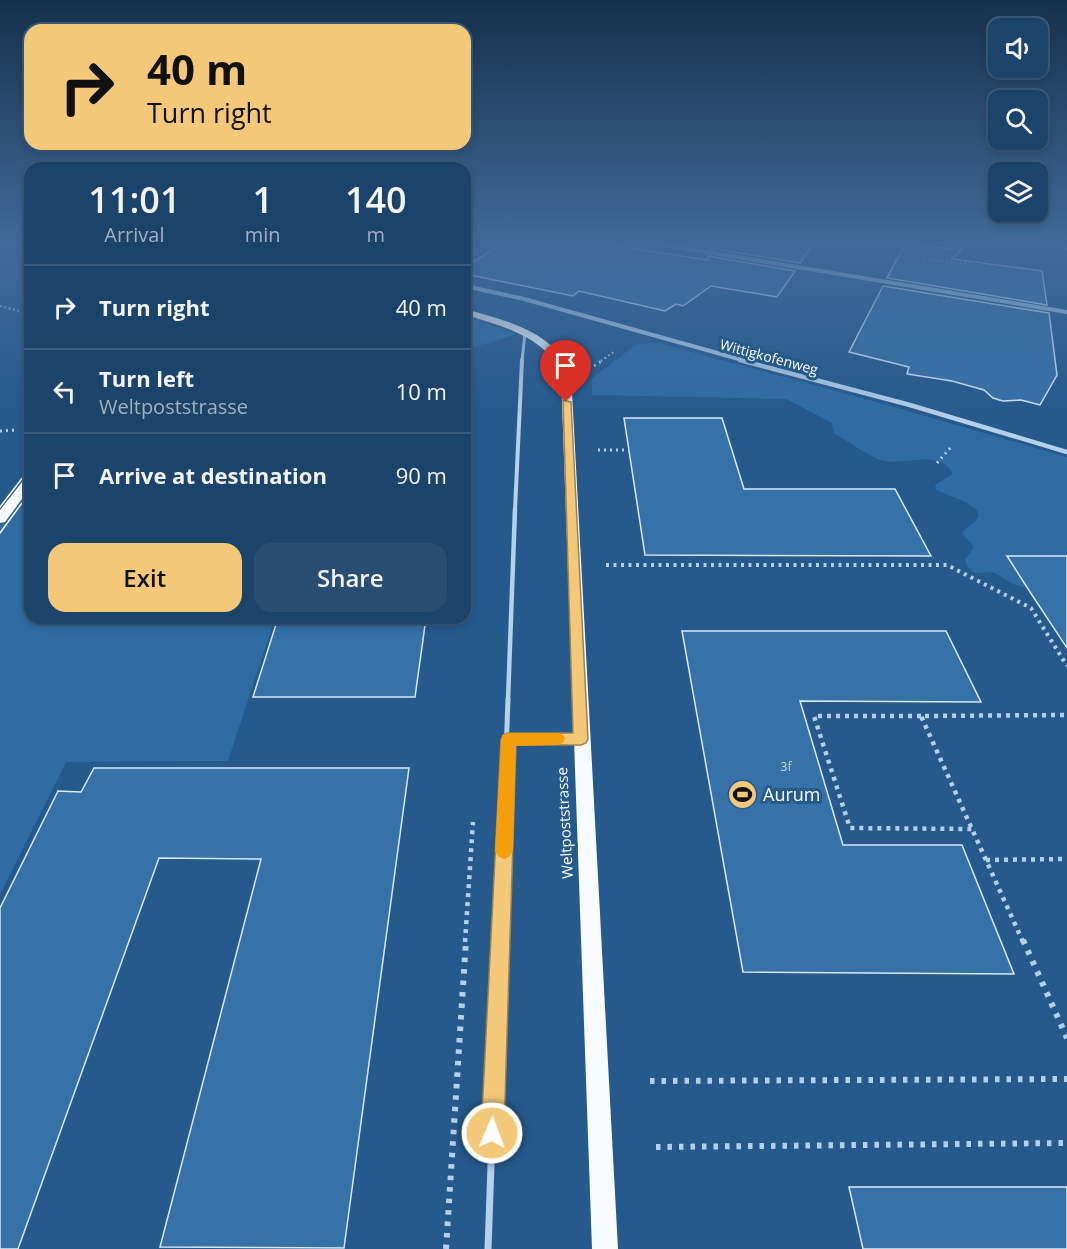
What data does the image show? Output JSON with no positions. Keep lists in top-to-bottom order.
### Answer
{
  "streets": {
    "main road": ["Weltpoststrasse"],
    "street": ["Wittigkofenweg"]
  },
  "places": {
    "sports": ["Aurum"]
  },
  "house_numbers": ["3f"],
  "page": {
    "turn": ["40 m", "Turn right"],
    "eta": [
      "11:01",
      "Arrival",
      "1",
      "min",
      "140",
      "m"
    ],
    "list": [
      {
        "name": "Turn right",
        "value": "40 m"
      },
      {
        "name": "Turn left",
        "note": "Weltpoststrasse",
        "value": "10 m"
      },
      {
        "name": "Arrive at destination",
        "value": "90 m"
      }
    ],
    "buttons": ["Exit", "Share"]
  }
}
